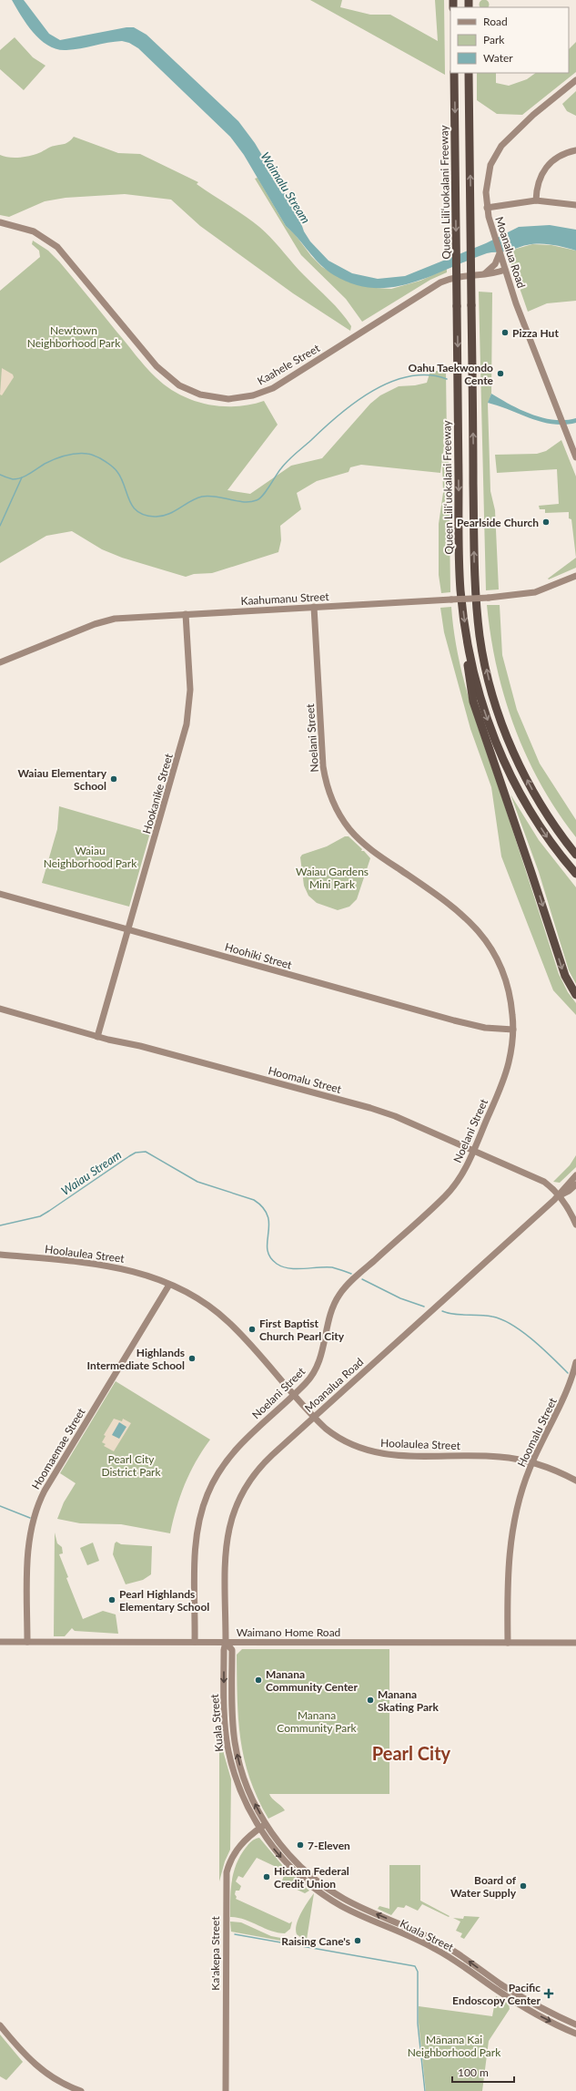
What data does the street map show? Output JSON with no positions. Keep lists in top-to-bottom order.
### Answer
{
  "streets": {
    "highway": ["Queen Liliʻuokalani Freeway"],
    "street": [
      "Moanalua Road",
      "Kaahele Street",
      "Kaahumanu Street",
      "Noelani Street",
      "Hookanike Street",
      "Hoohiki Street",
      "Hoomalu Street",
      "Hoolaulea Street",
      "Hoomaemae Street",
      "Waimano Home Road",
      "Kuala Street",
      "Ka'akepa Street"
    ]
  },
  "crossings": [
    ["Moanalua Road", "Kaahele Street"],
    ["Moanalua Road", "Hoomalu Street"],
    ["Moanalua Road", "Hoolaulea Street"],
    ["Moanalua Road", "Waimano Home Road"],
    ["Moanalua Road", "Kuala Street"],
    ["Kaahumanu Street", "Noelani Street"],
    ["Kaahumanu Street", "Hookanike Street"],
    ["Noelani Street", "Hoohiki Street"],
    ["Noelani Street", "Hoomalu Street"],
    ["Noelani Street", "Hoolaulea Street"],
    ["Noelani Street", "Waimano Home Road"],
    ["Hookanike Street", "Hoohiki Street"],
    ["Hookanike Street", "Hoomalu Street"],
    ["Hoomalu Street", "Hoolaulea Street"],
    ["Hoomalu Street", "Waimano Home Road"],
    ["Hoolaulea Street", "Hoomaemae Street"],
    ["Hoomaemae Street", "Waimano Home Road"],
    ["Waimano Home Road", "Kuala Street"],
    ["Kuala Street", "Ka'akepa Street"]
  ],
  "districts": ["Pearl City"],
  "water": ["Waimalu Stream", "Waiau Stream"],
  "parks": [
    "Newtown Neighborhood Park",
    "Waiau Neighborhood Park",
    "Waiau Gardens Mini Park",
    "Pearl City District Park",
    "Manana Community Park",
    "Mānana Kai Neighborhood Park"
  ],
  "places": {
    "other": [
      "Pizza Hut",
      "Oahu Taekwondo Cente",
      "Pearlside Church",
      "Waiau Elementary School",
      "First Baptist Church Pearl City",
      "Highlands Intermediate School",
      "Pearl Highlands Elementary School",
      "Manana Community Center",
      "Manana Skating Park",
      "7-Eleven",
      "Hickam Federal Credit Union",
      "Board of Water Supply",
      "Raising Cane's"
    ],
    "health": ["Pacific Endoscopy Center"]
  },
  "legend": ["Road", "Park", "Water"],
  "scale_bar": "100 m"
}
